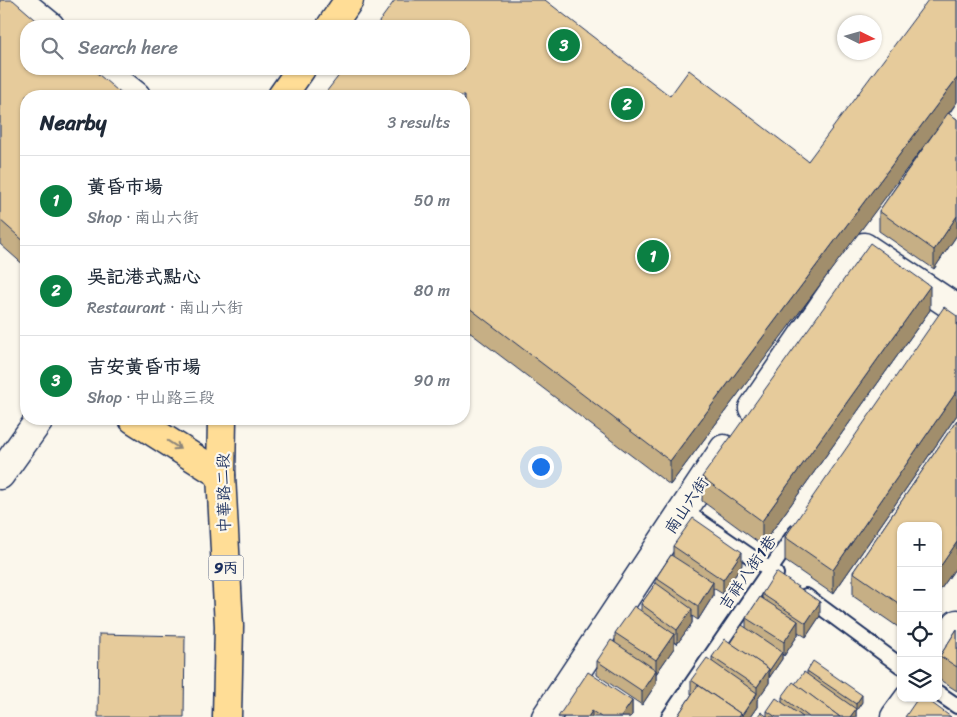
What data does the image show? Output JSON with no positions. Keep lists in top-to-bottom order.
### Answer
{
  "streets": {
    "main road": ["中華路二段", "9丙"],
    "street": ["南山六街"],
    "lane": ["吉祥八街1巷"]
  },
  "north": "right",
  "page": {
    "search": "Search here",
    "pins": ["3", "2", "1"],
    "heading": ["Nearby", "3 results"],
    "list": [
      {
        "mark": "1",
        "name": "黃昏市場",
        "note": "Shop · 南山六街",
        "value": "50 m"
      },
      {
        "mark": "2",
        "name": "吳記港式點心",
        "note": "Restaurant · 南山六街",
        "value": "80 m"
      },
      {
        "mark": "3",
        "name": "吉安黃昏市場",
        "note": "Shop · 中山路三段",
        "value": "90 m"
      }
    ],
    "map_buttons": ["+", "−"]
  }
}
